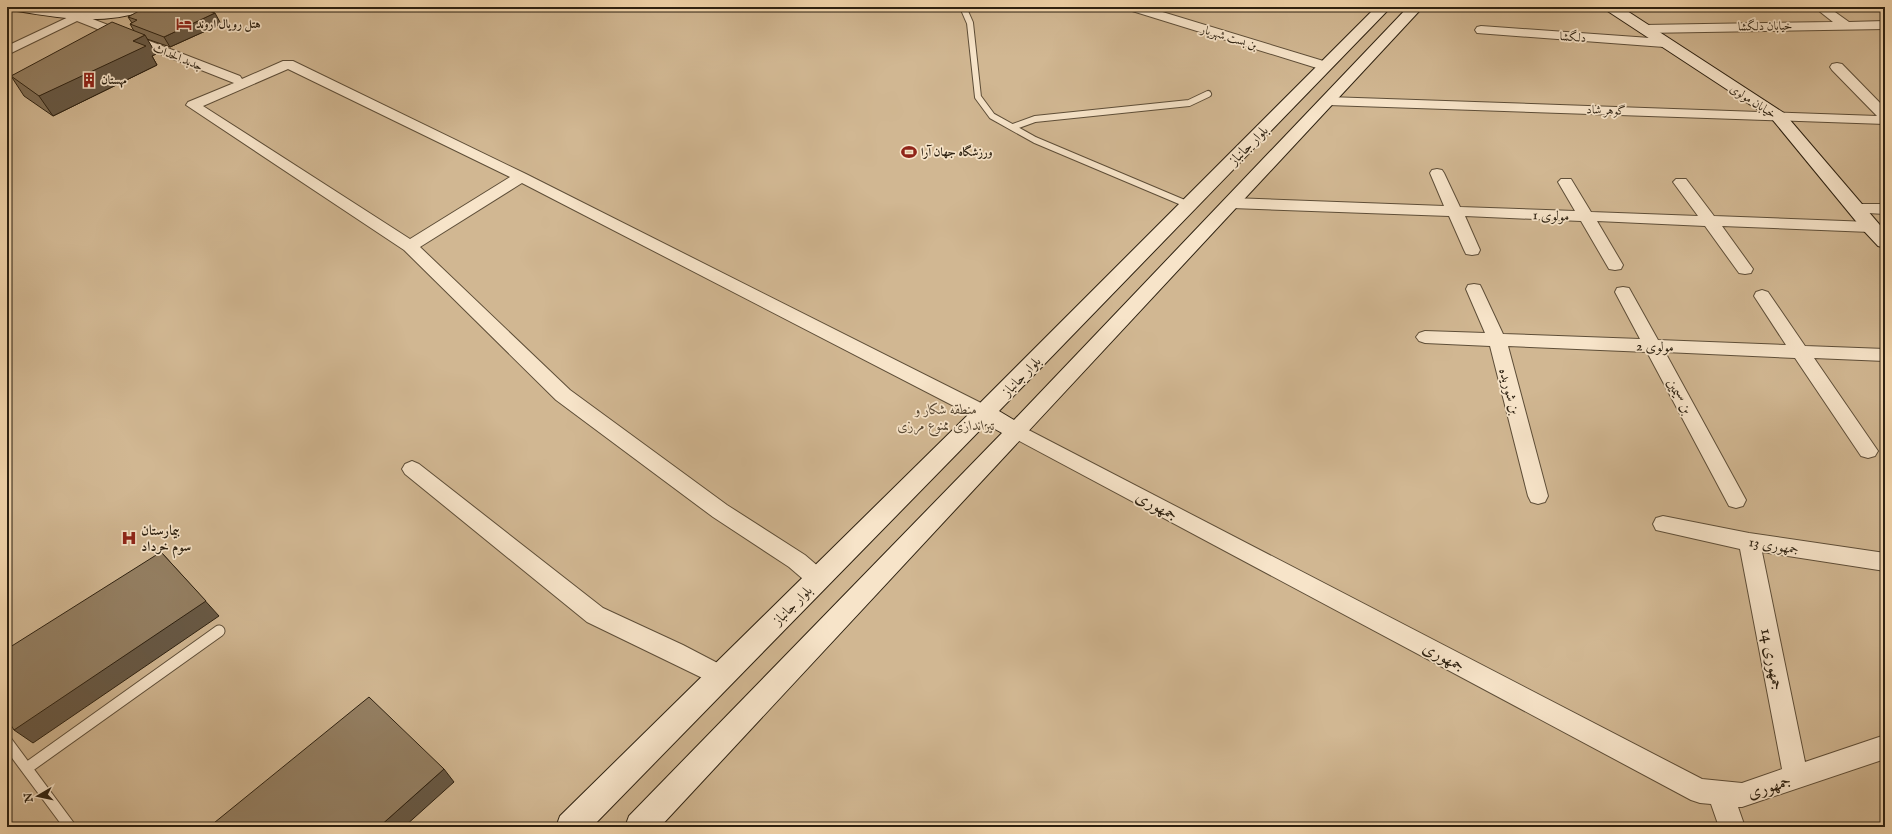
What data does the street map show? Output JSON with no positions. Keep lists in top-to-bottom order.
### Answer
{
  "streets": {
    "main road": ["خیابان مولوی", "بلوار جانباز"],
    "street": [
      "خیابان دلگشا",
      "بن بست شهریار",
      "دلگشا",
      "جدبد الحداث",
      "گوهر شاد",
      "مولوی 1",
      "مولوی 2",
      "بن شوریده",
      "بن سیمین",
      "جمهوری",
      "جمهوری 13",
      "جمهوری 14"
    ]
  },
  "crossings": [
    ["خیابان دلگشا", "خیابان مولوی"],
    ["بن بست شهریار", "بلوار جانباز"],
    ["دلگشا", "خیابان مولوی"],
    ["خیابان مولوی", "گوهر شاد"],
    ["خیابان مولوی", "مولوی 1"],
    ["گوهر شاد", "بلوار جانباز"],
    ["بلوار جانباز", "مولوی 1"],
    ["بلوار جانباز", "جمهوری"],
    ["مولوی 2", "بن شوریده"],
    ["مولوی 2", "بن سیمین"],
    ["جمهوری", "جمهوری 14"],
    ["جمهوری 13", "جمهوری 14"]
  ],
  "parks": ["منطقه شکار و تیراندازی ممنوع مرزی"],
  "places": {
    "hotel": ["هتل رویال اروند"],
    "building": ["مهستان"],
    "sports": ["ورزشگاه جهان آرا"],
    "hospital": ["بیمارستان سوم خرداد"]
  },
  "north": "left"
}
